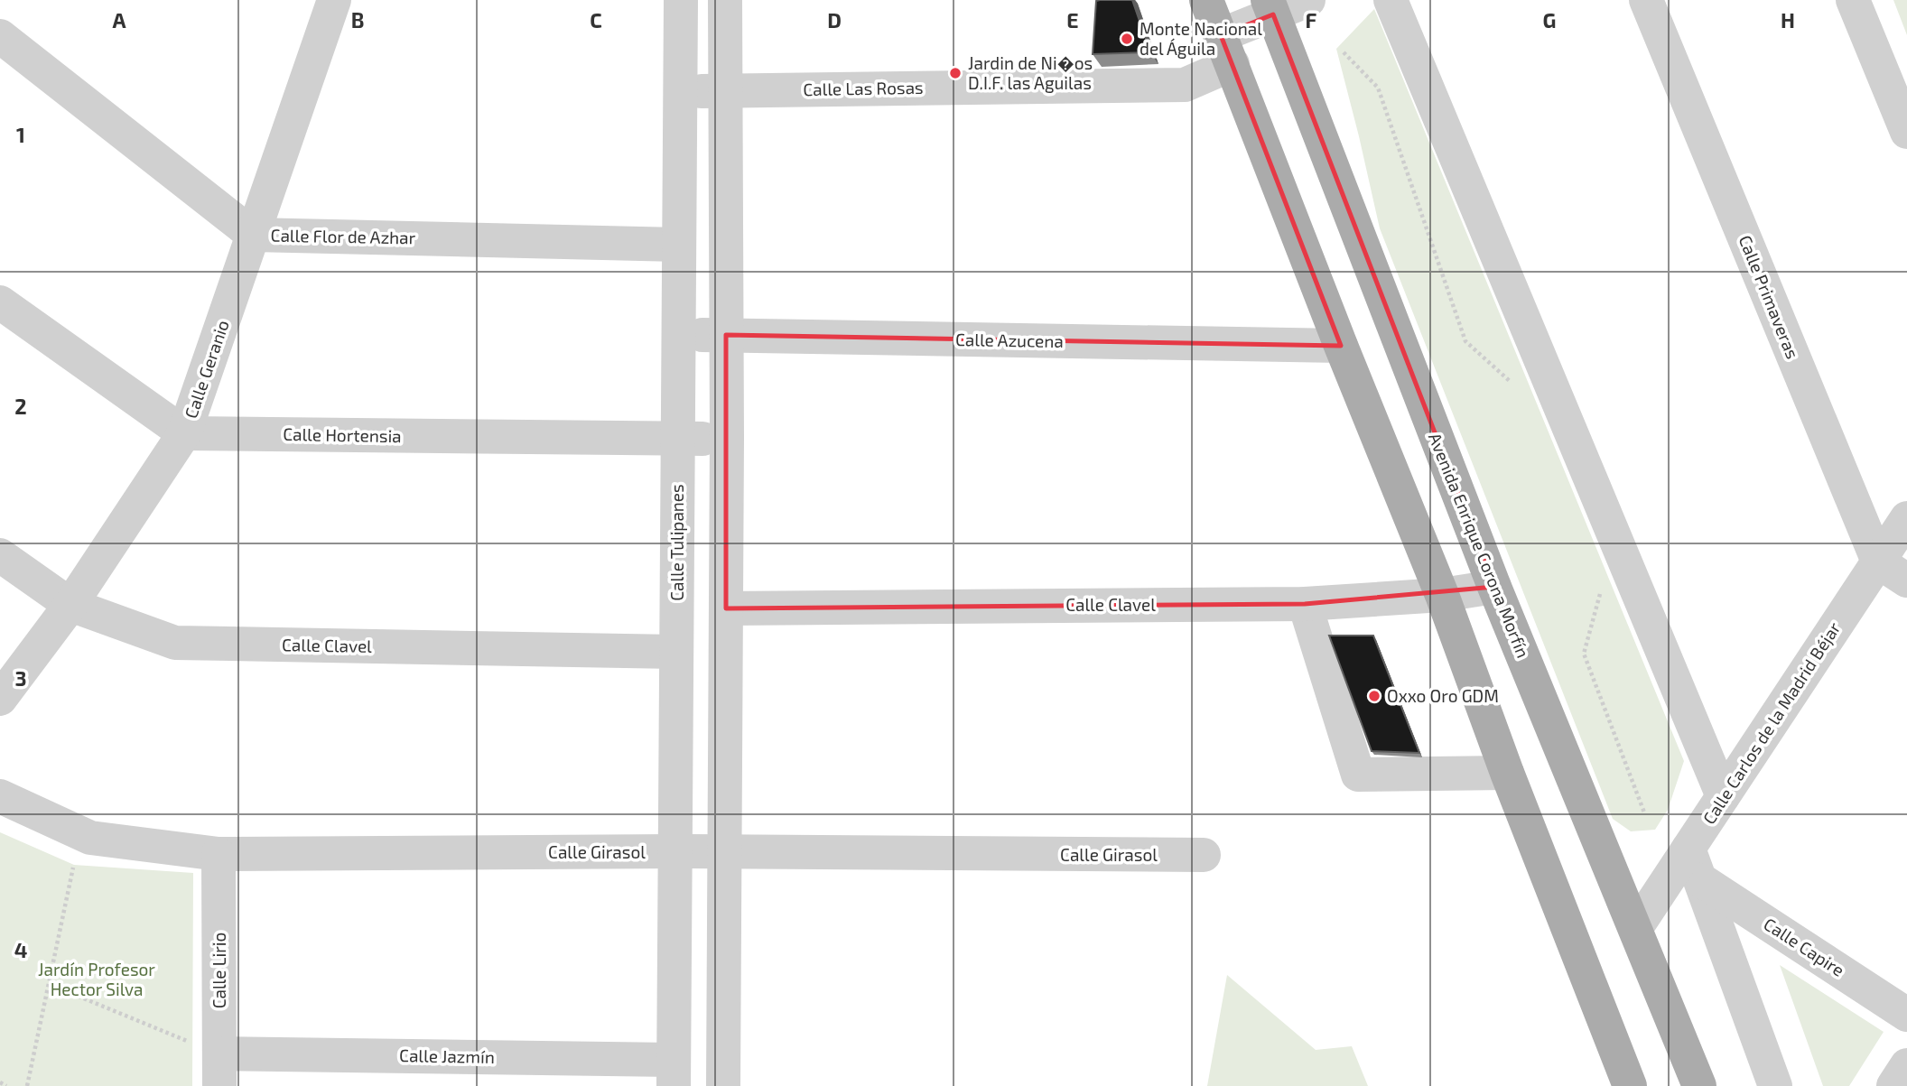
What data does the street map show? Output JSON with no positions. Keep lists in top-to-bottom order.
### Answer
{
  "streets": {
    "main road": ["Avenida Enrique Corona Morfín"],
    "street": [
      "Calle Las Rosas",
      "Calle Flor de Azhar",
      "Calle Primaveras",
      "Calle Azucena",
      "Calle Geranio",
      "Calle Hortensia",
      "Calle Tulipanes",
      "Calle Clavel",
      "Calle Carlos de la Madrid Béjar",
      "Calle Girasol",
      "Calle Capire",
      "Calle Lirio",
      "Calle Jazmín"
    ]
  },
  "crossings": [
    ["Calle Las Rosas", "Calle Tulipanes"],
    ["Calle Las Rosas", "Avenida Enrique Corona Morfín"],
    ["Calle Flor de Azhar", "Calle Geranio"],
    ["Calle Flor de Azhar", "Calle Tulipanes"],
    ["Calle Primaveras", "Calle Carlos de la Madrid Béjar"],
    ["Calle Azucena", "Calle Tulipanes"],
    ["Calle Geranio", "Calle Hortensia"],
    ["Calle Geranio", "Calle Clavel"],
    ["Calle Hortensia", "Calle Tulipanes"],
    ["Calle Tulipanes", "Calle Clavel"],
    ["Calle Tulipanes", "Calle Girasol"],
    ["Calle Tulipanes", "Calle Jazmín"],
    ["Avenida Enrique Corona Morfín", "Calle Clavel"],
    ["Avenida Enrique Corona Morfín", "Calle Carlos de la Madrid Béjar"],
    ["Calle Girasol", "Calle Lirio"],
    ["Calle Lirio", "Calle Jazmín"]
  ],
  "parks": ["Jardín Profesor Hector Silva"],
  "places": ["Monte Nacional del Águila", "Jardin de Ni�os D.I.F. las Aguilas", "Oxxo Oro GDM"],
  "grid": {
    "columns": [
      "A",
      "B",
      "C",
      "D",
      "E",
      "F",
      "G",
      "H"
    ],
    "rows": [
      "1",
      "2",
      "3",
      "4"
    ]
  }
}
